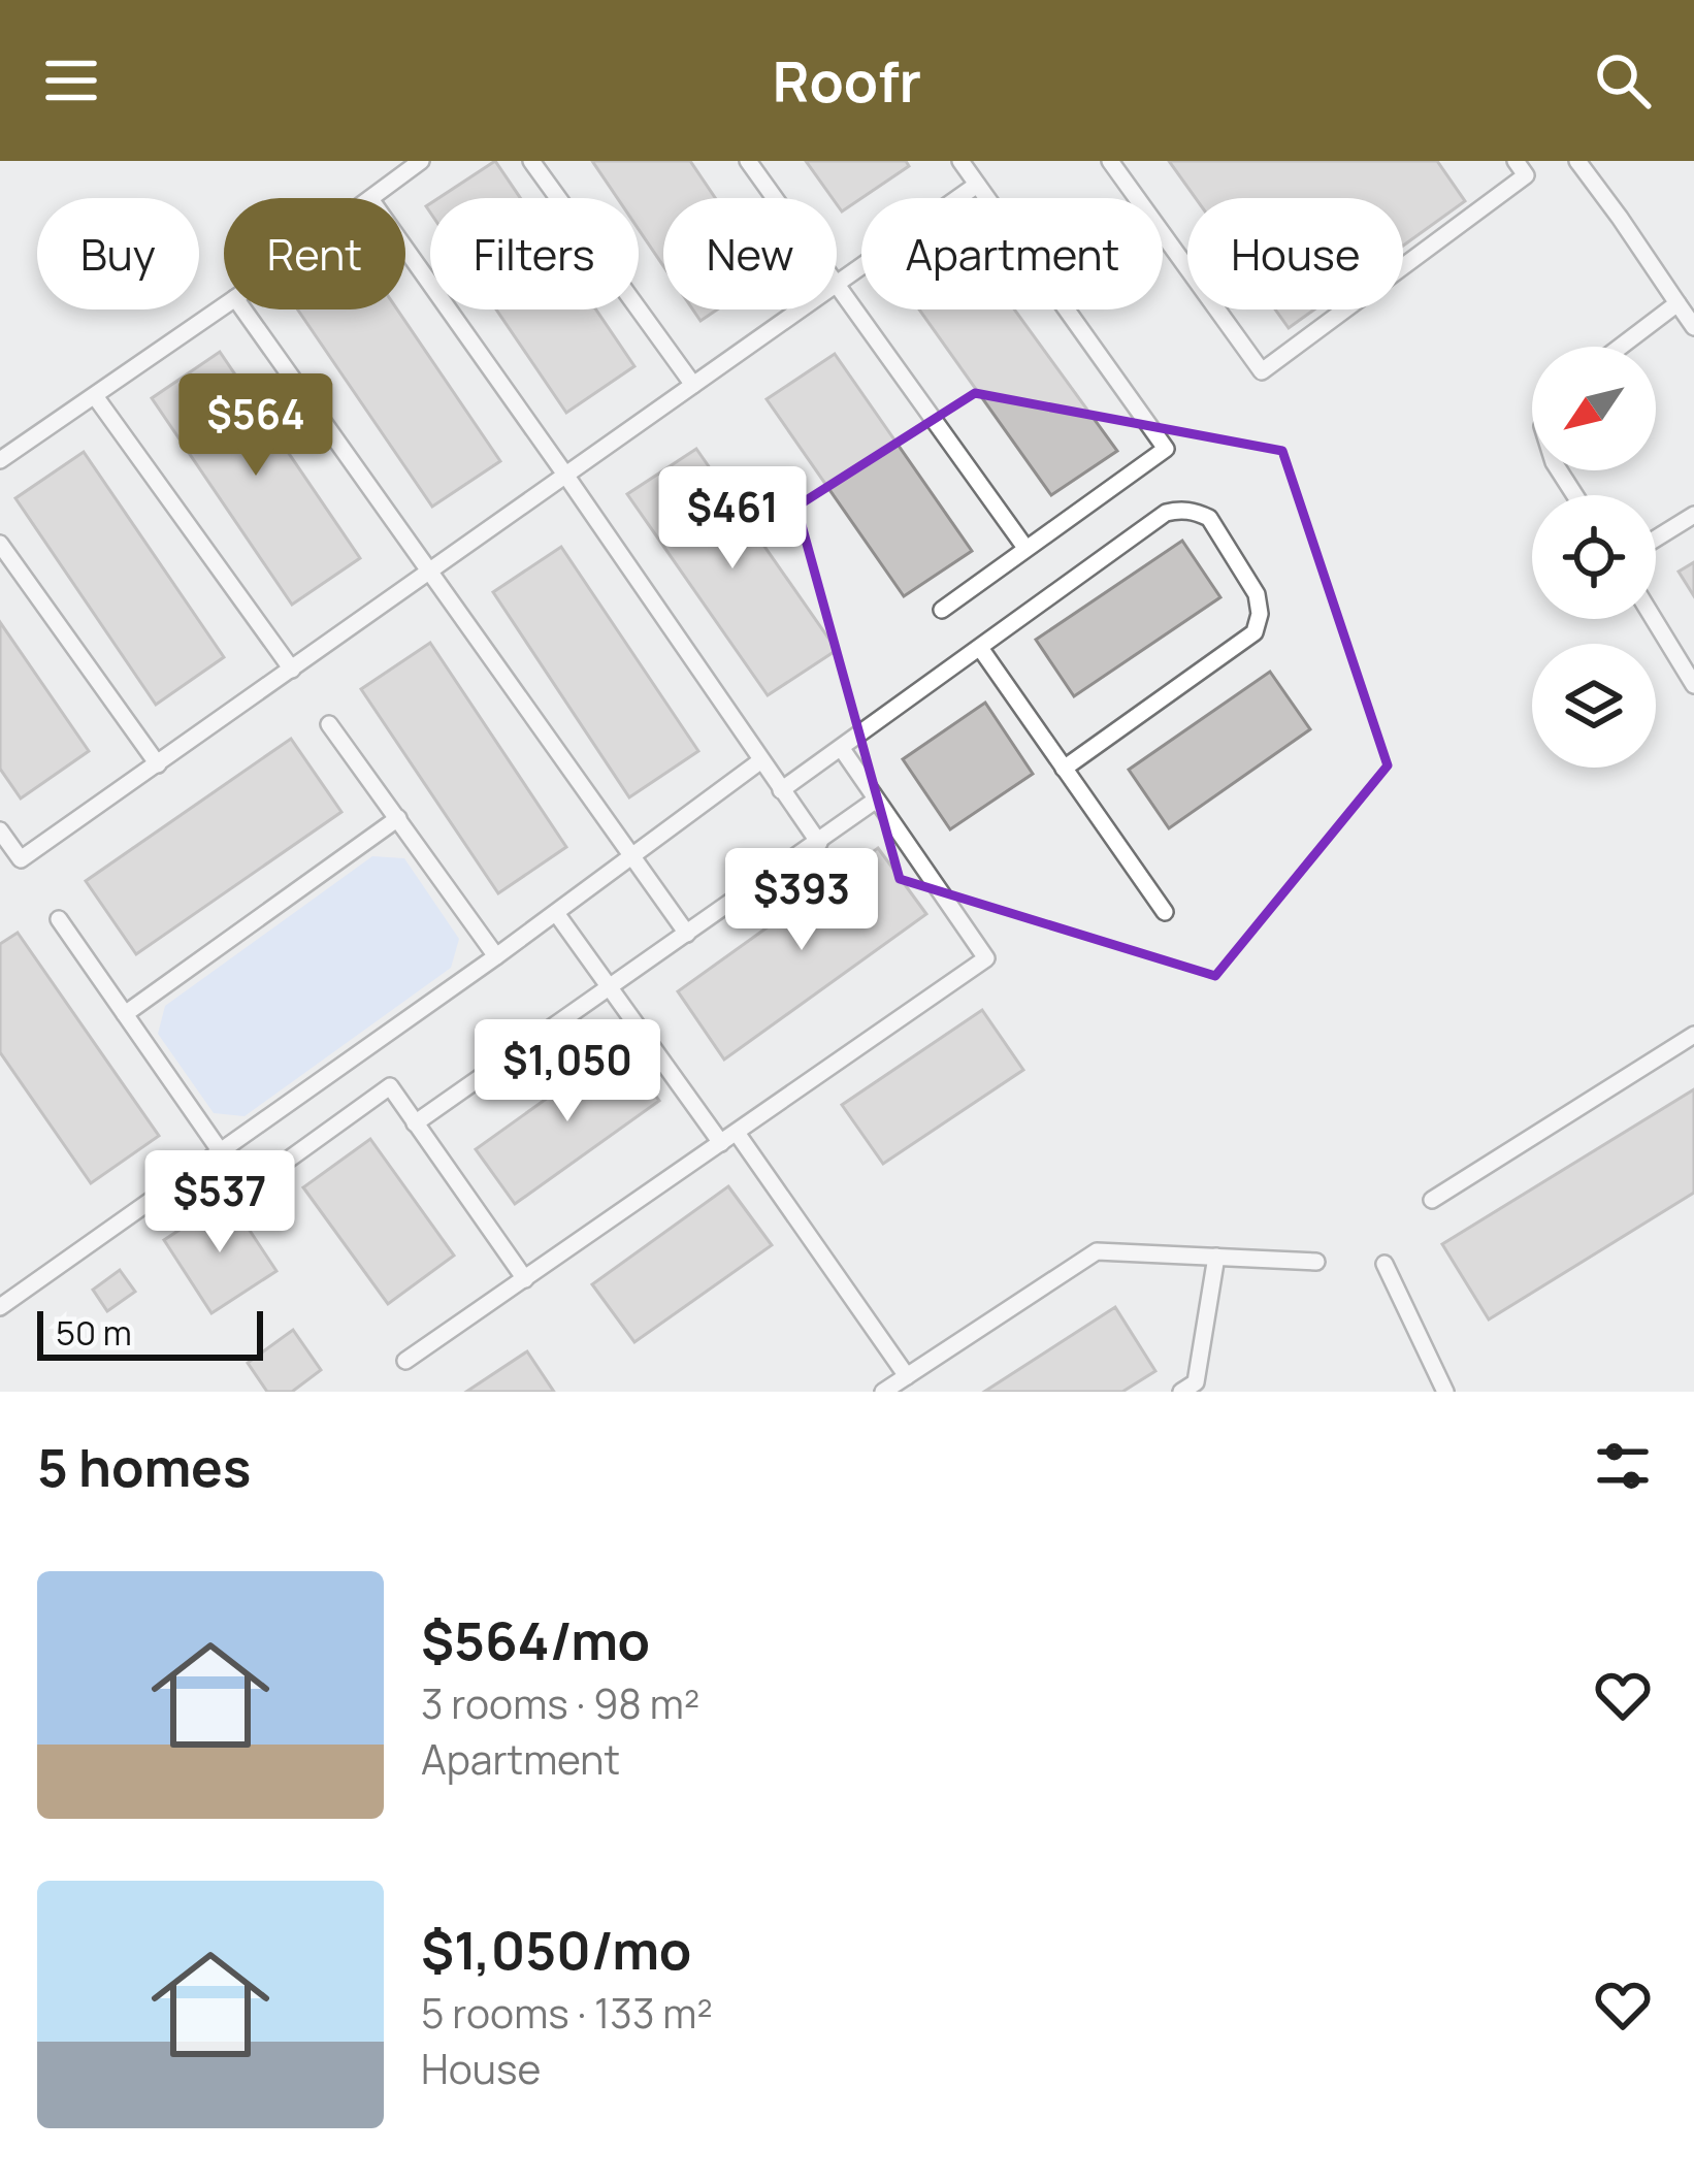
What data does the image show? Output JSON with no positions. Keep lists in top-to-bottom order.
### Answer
{
  "scale_bar": "50 m",
  "north": "bottom left",
  "page": {
    "header": "Roofr",
    "chip": [
      "Buy",
      "Rent",
      "Filters",
      "New",
      "Apartment",
      "House"
    ],
    "price": [
      "$564",
      "$461",
      "$393",
      "$1,050",
      "$537"
    ],
    "scale": "50 m",
    "heading": "5 homes",
    "list": [
      {
        "name": "$564/mo",
        "note": "3 rooms · 98 m² · Apartment"
      },
      {
        "name": "$1,050/mo",
        "note": "5 rooms · 133 m² · House"
      }
    ]
  }
}
